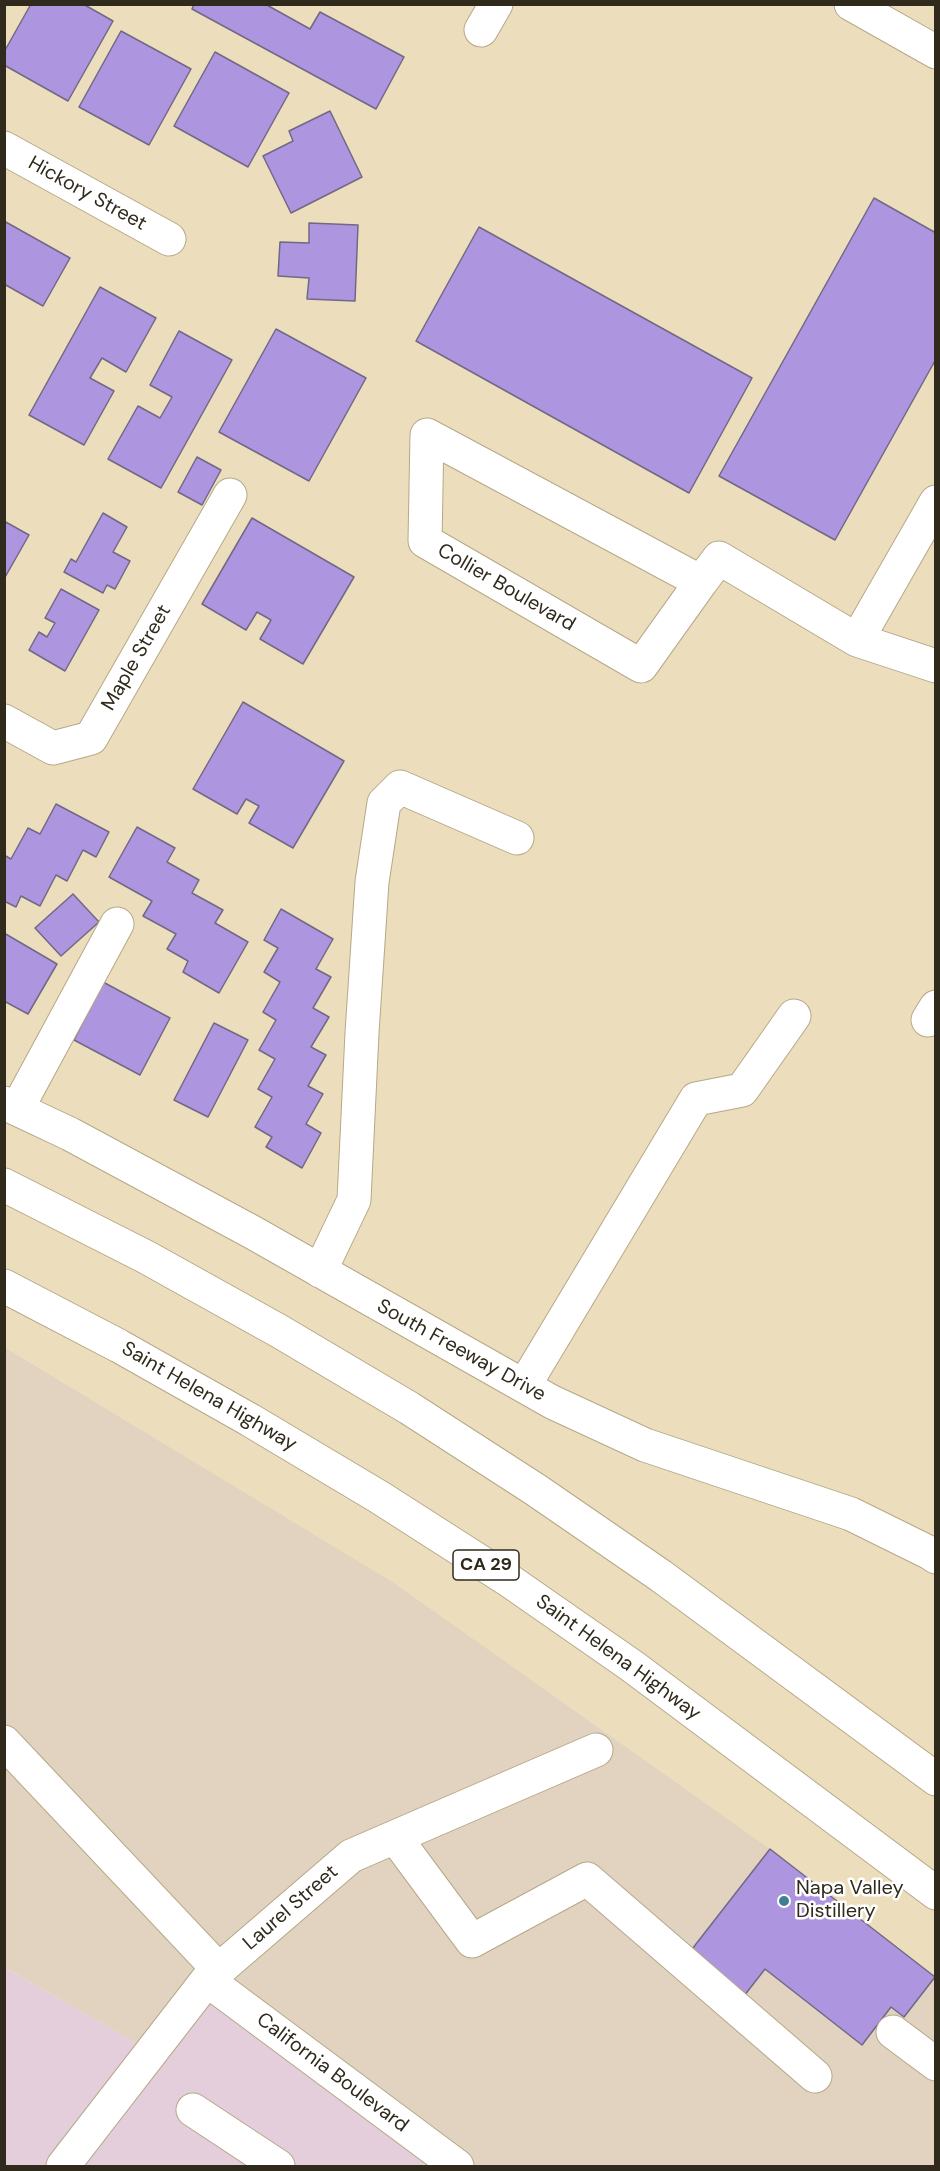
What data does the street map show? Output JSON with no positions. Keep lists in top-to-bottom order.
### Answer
{
  "streets": {
    "main road": [
      "Hickory Street",
      "Collier Boulevard",
      "Maple Street",
      "South Freeway Drive",
      "Saint Helena Highway",
      "CA 29",
      "Laurel Street",
      "California Boulevard"
    ]
  },
  "crossings": [
    ["Laurel Street", "California Boulevard"]
  ],
  "places": ["Napa Valley Distillery"]
}
